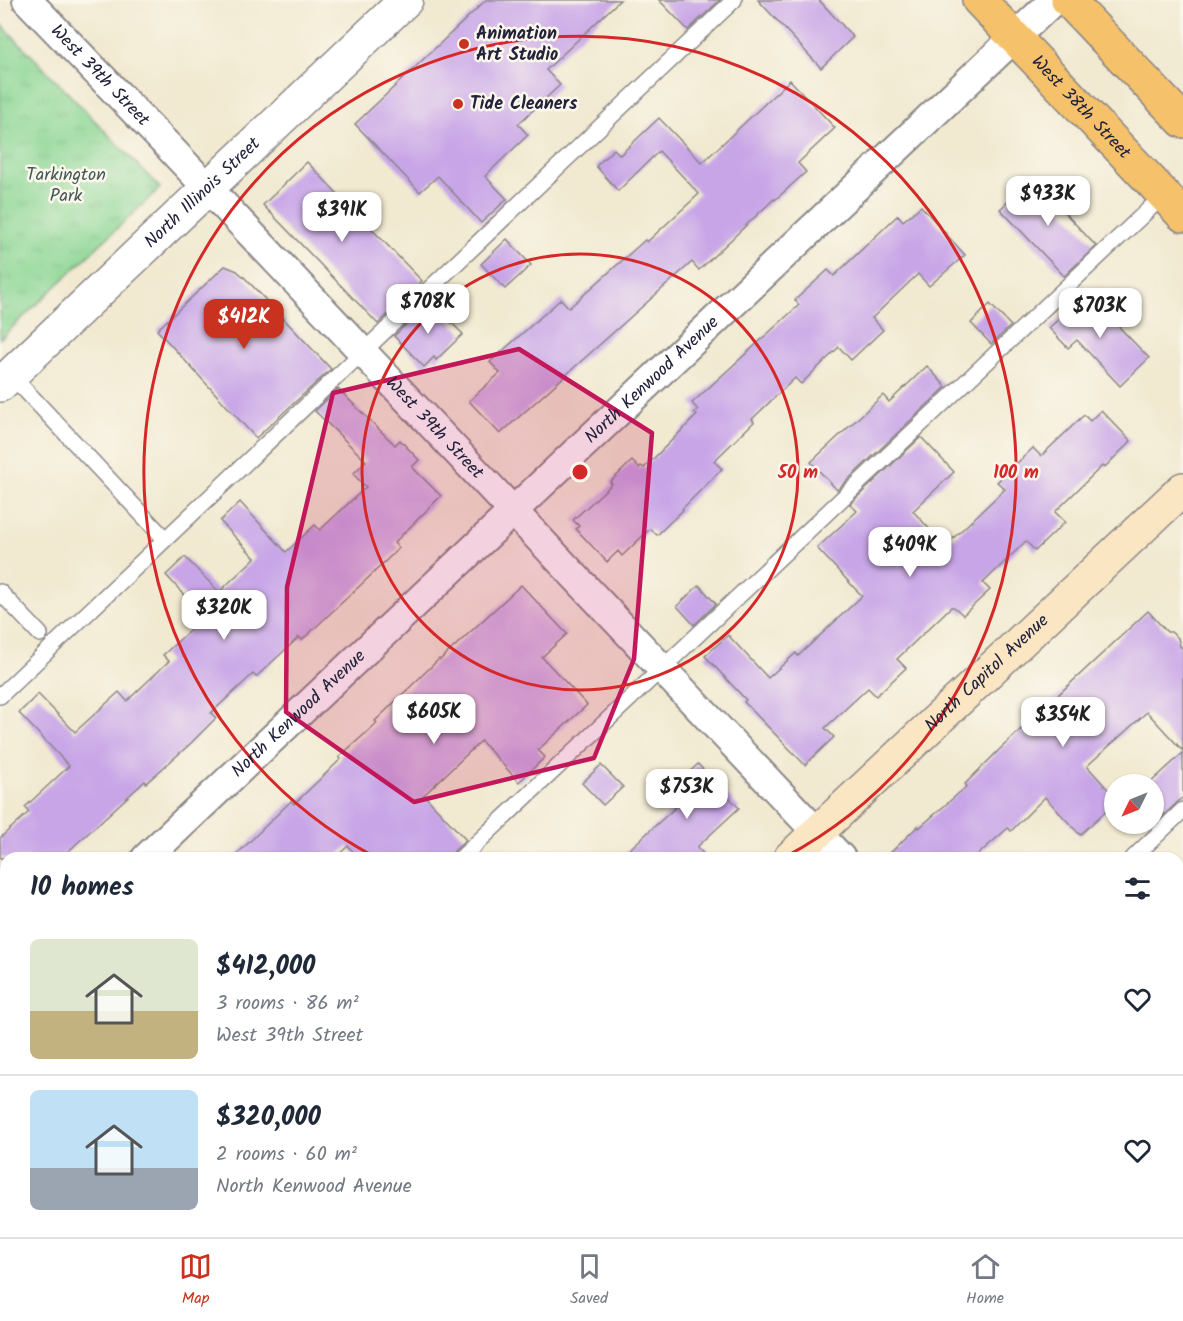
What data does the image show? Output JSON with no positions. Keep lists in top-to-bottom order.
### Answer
{
  "streets": {
    "main road": ["West 38th Street", "North Capitol Avenue"],
    "street": ["West 39th Street", "North Illinois Street", "North Kenwood Avenue"]
  },
  "crossings": [
    ["West 39th Street", "North Illinois Street"],
    ["West 39th Street", "North Kenwood Avenue"],
    ["West 39th Street", "North Capitol Avenue"],
    ["West 38th Street", "North Kenwood Avenue"]
  ],
  "parks": ["Tarkington Park"],
  "places": ["Animation Art Studio", "Tide Cleaners"],
  "north": "bottom left",
  "page": {
    "price": [
      "$933K",
      "$391K",
      "$708K",
      "$703K",
      "$412K",
      "$409K",
      "$320K",
      "$605K",
      "$354K",
      "$753K"
    ],
    "heading": "10 homes",
    "list": [
      {
        "name": "$412,000",
        "note": "3 rooms · 86 m² · West 39th Street"
      },
      {
        "name": "$320,000",
        "note": "2 rooms · 60 m² · North Kenwood Avenue"
      }
    ],
    "tabs": ["Map", "Saved", "Home"]
  },
  "rings": ["50 m", "100 m"]
}
